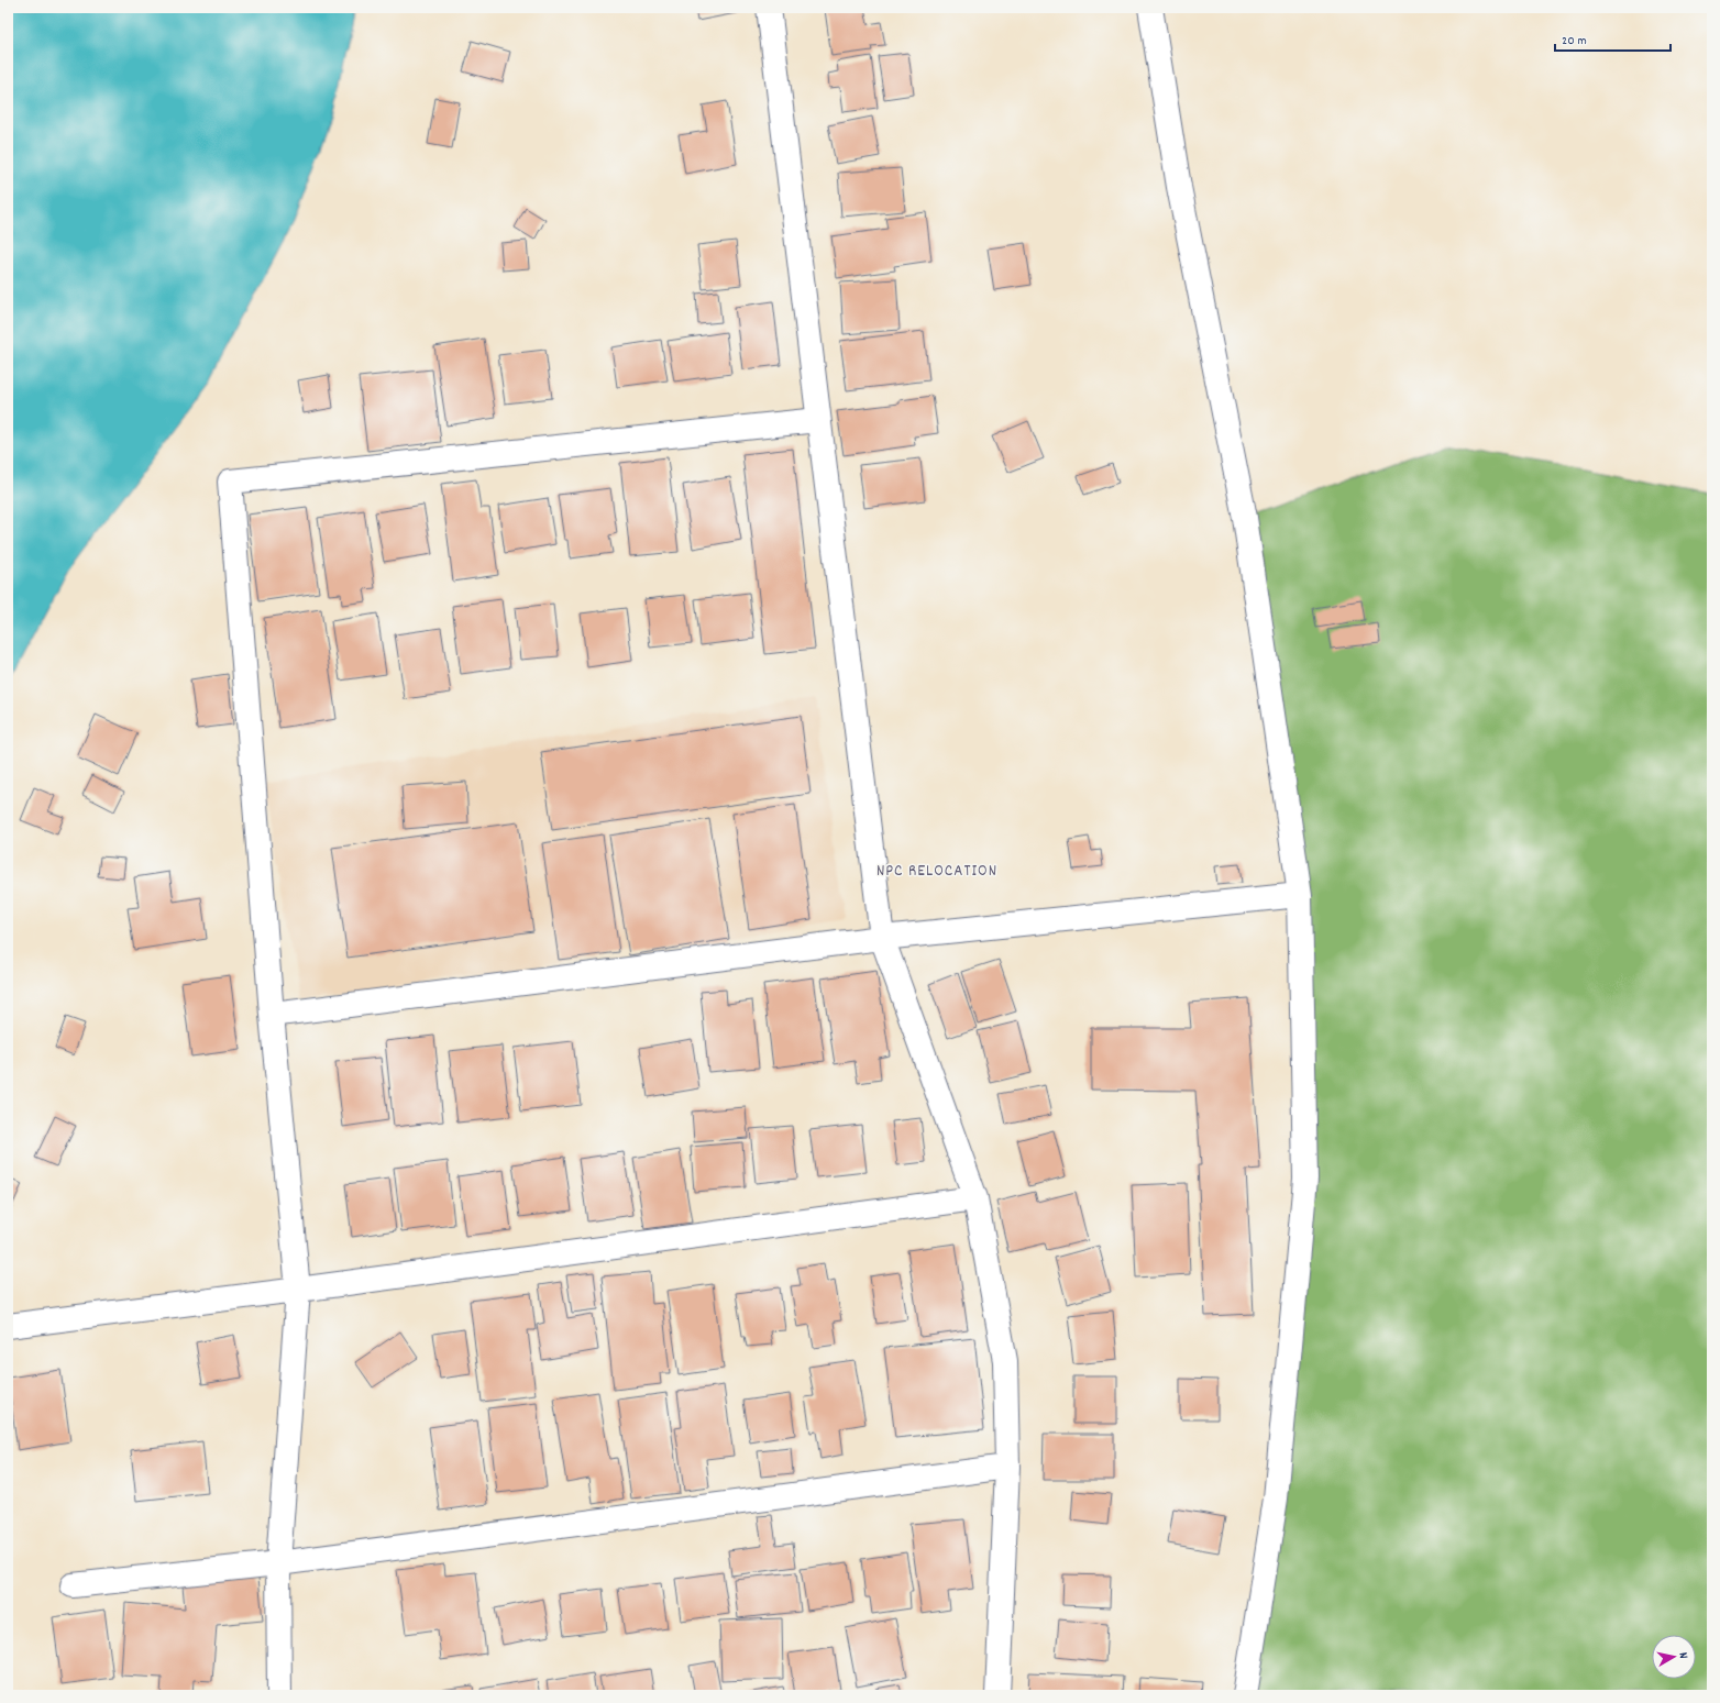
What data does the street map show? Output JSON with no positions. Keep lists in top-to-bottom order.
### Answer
{
  "districts": ["NPC RELOCATION"],
  "scale_bar": "20 m",
  "north": "right"
}
